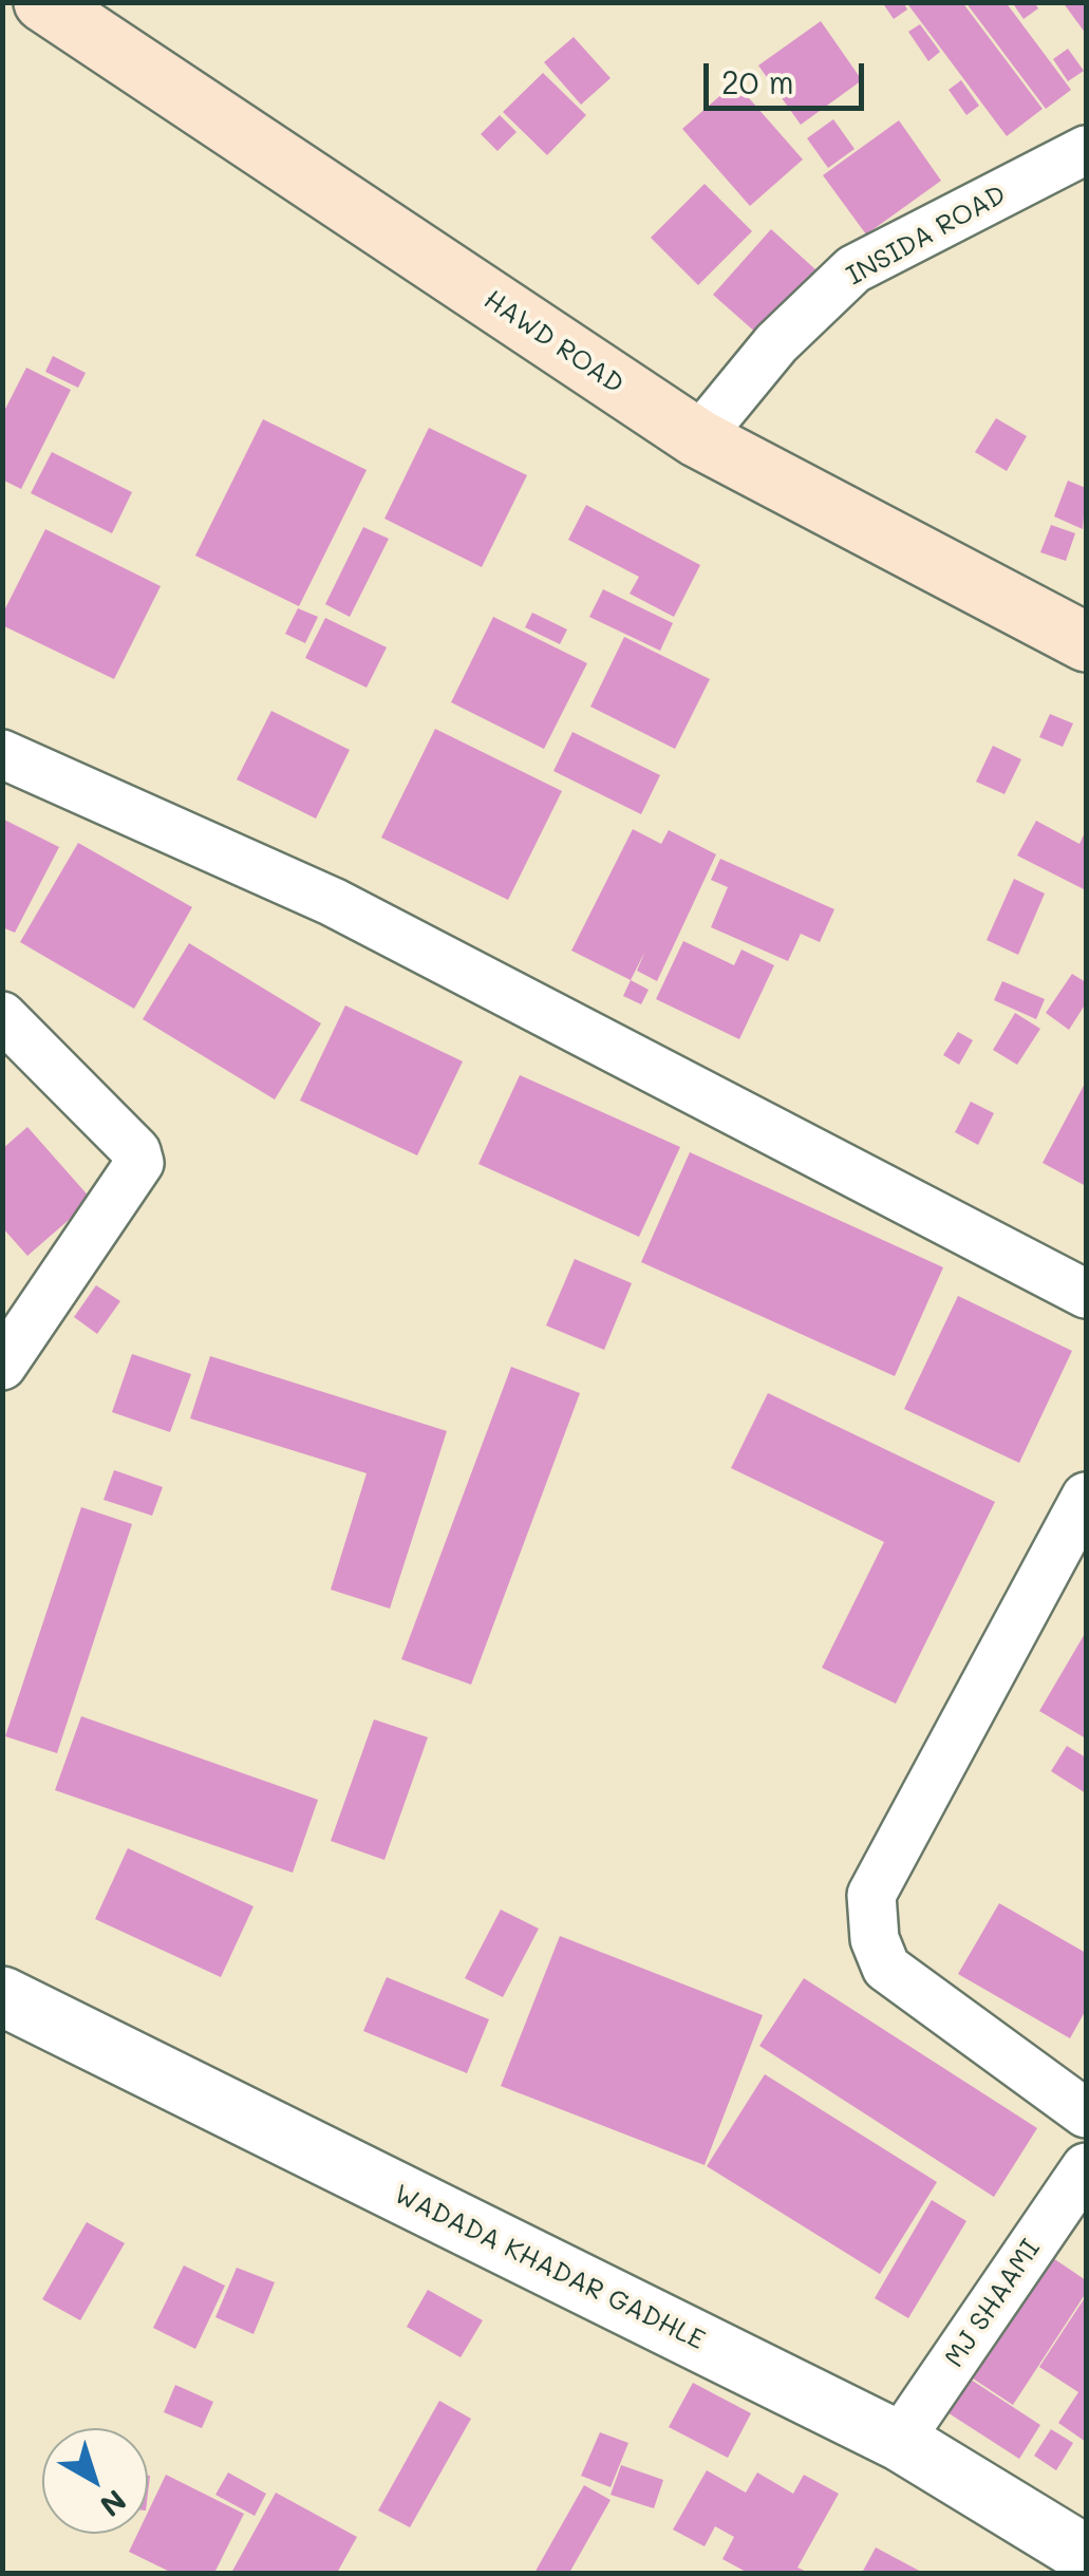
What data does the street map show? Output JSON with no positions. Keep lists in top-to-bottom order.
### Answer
{
  "streets": {
    "main road": ["HAWD ROAD"],
    "street": ["INSIDA ROAD", "WADADA KHADAR GADHLE", "MJ SHAAMI"]
  },
  "crossings": [
    ["INSIDA ROAD", "HAWD ROAD"],
    ["WADADA KHADAR GADHLE", "MJ SHAAMI"]
  ],
  "scale_bar": "20 m",
  "north": "bottom right"
}
